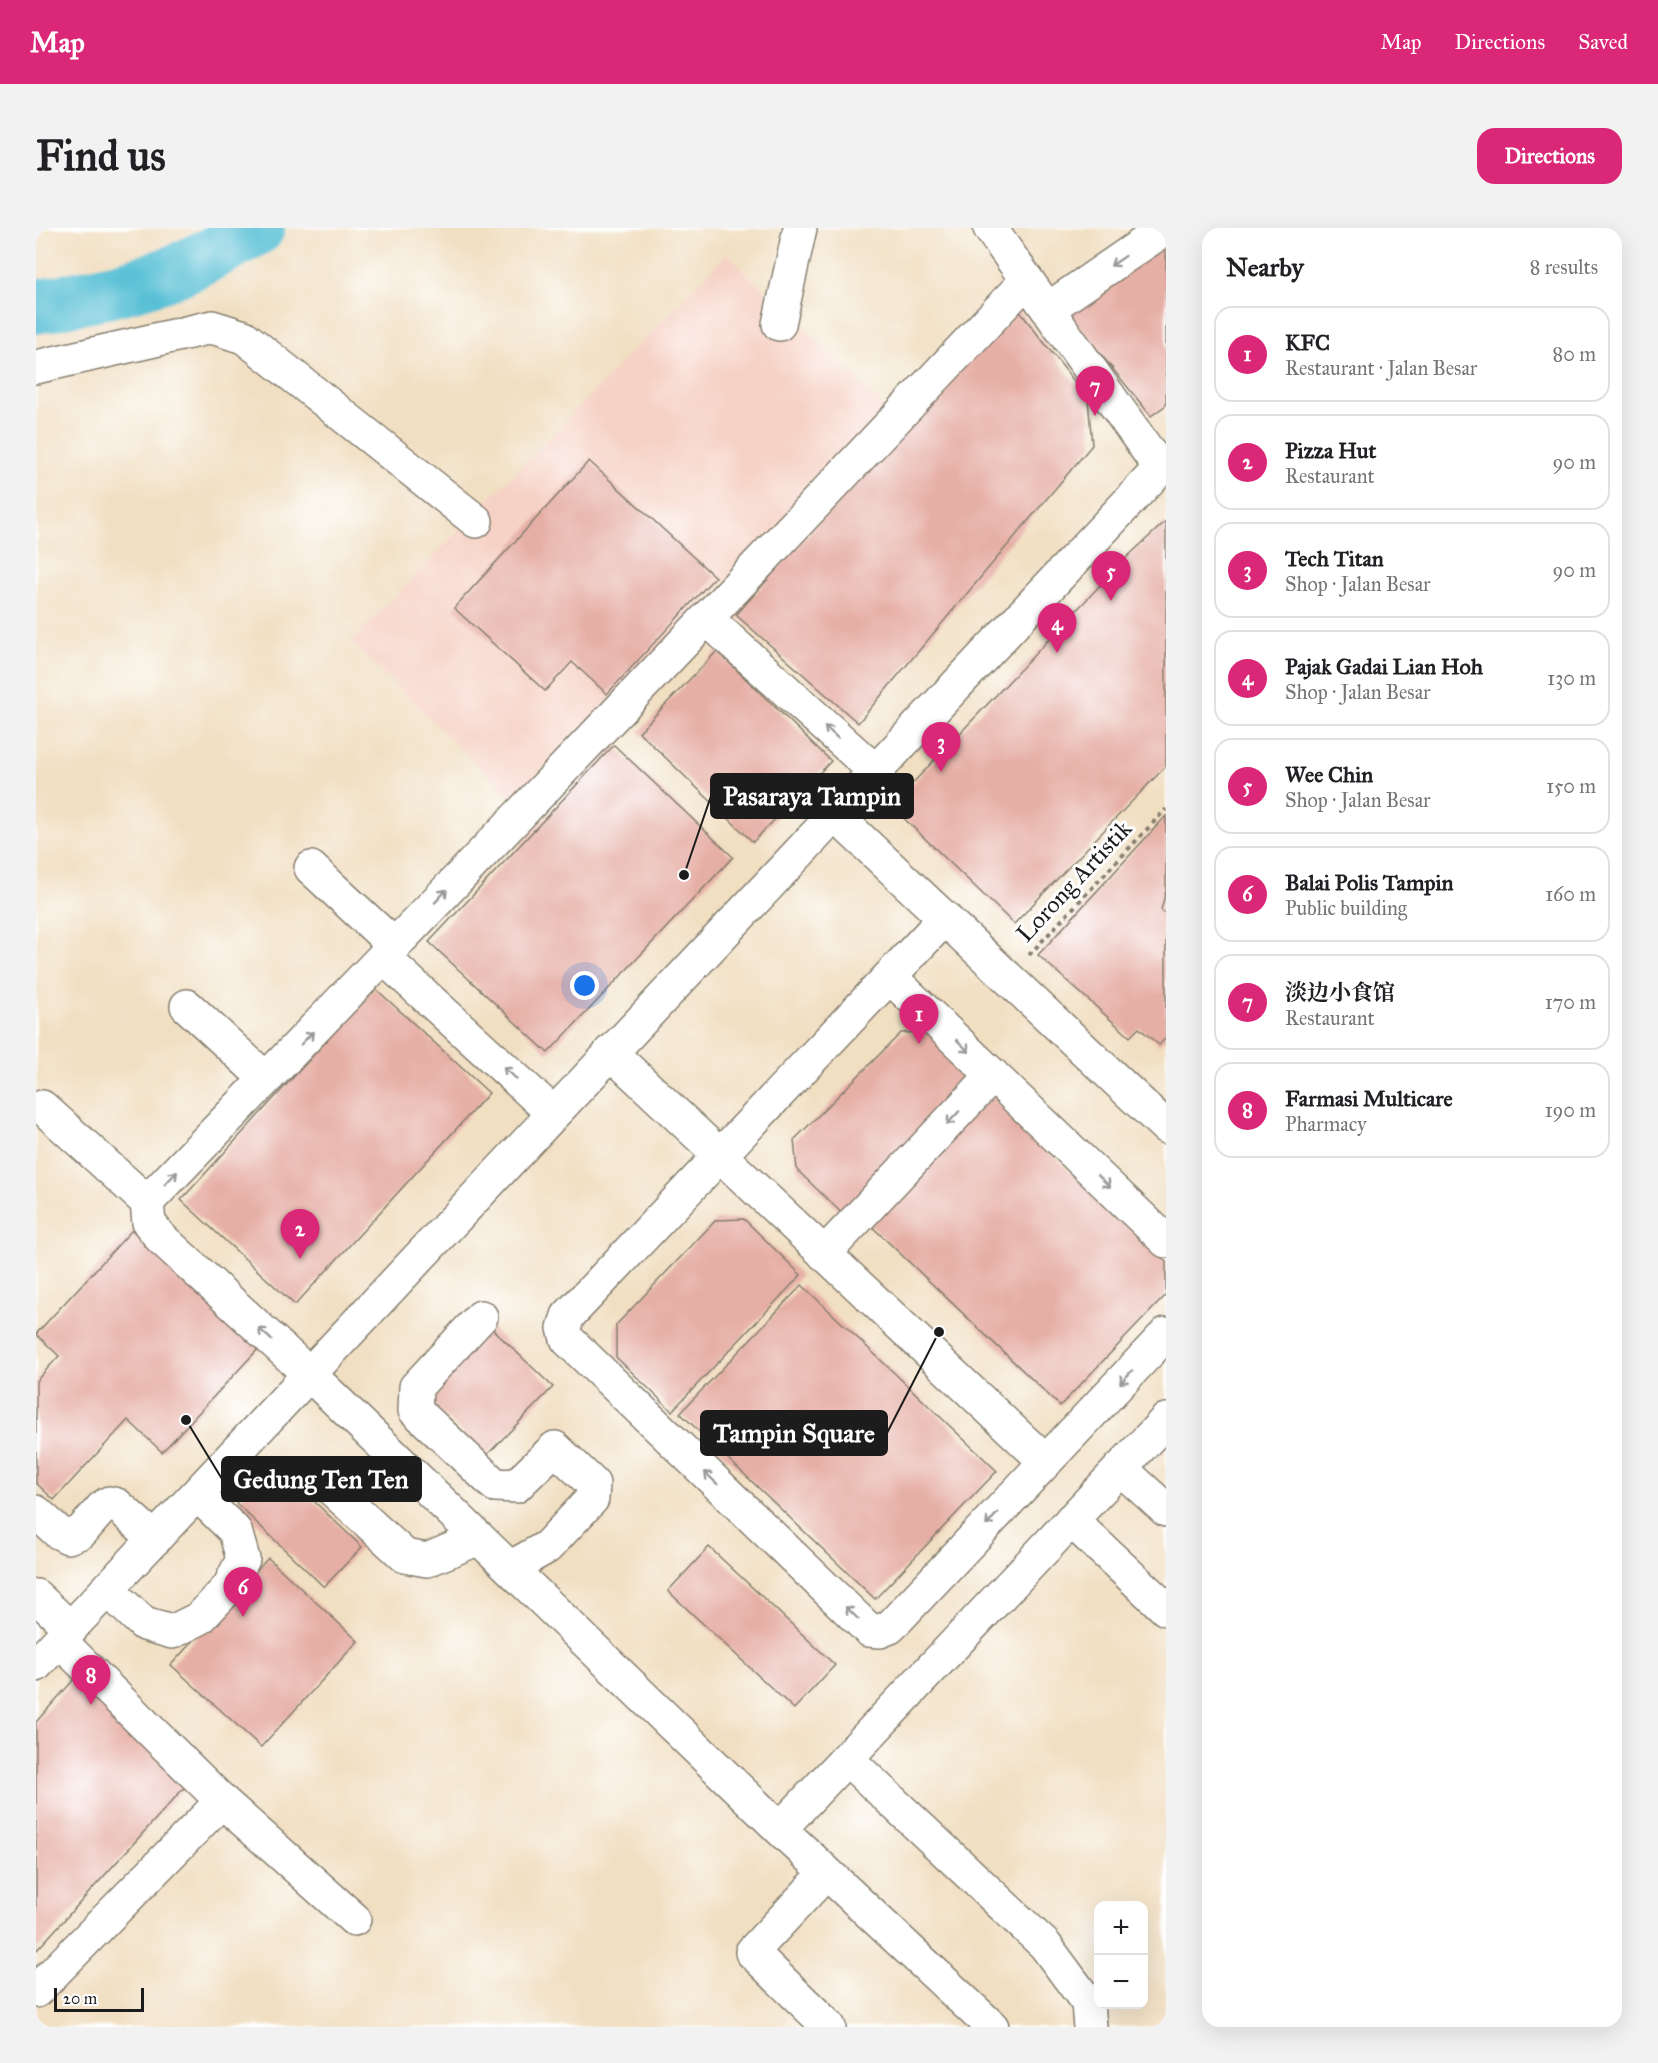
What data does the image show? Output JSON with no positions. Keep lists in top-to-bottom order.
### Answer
{
  "streets": {
    "path": ["Lorong Artistik"]
  },
  "places": ["Pasaraya Tampin", "Tampin Square", "Gedung Ten Ten"],
  "scale_bar": "20 m",
  "page": {
    "header": "Map",
    "nav": ["Map", "Directions", "Saved"],
    "buttons": "Directions",
    "title": "Find us",
    "heading": ["Nearby", "8 results"],
    "list": [
      {
        "mark": "1",
        "name": "KFC",
        "note": "Restaurant · Jalan Besar",
        "value": "80 m"
      },
      {
        "mark": "2",
        "name": "Pizza Hut",
        "note": "Restaurant",
        "value": "90 m"
      },
      {
        "mark": "3",
        "name": "Tech Titan",
        "note": "Shop · Jalan Besar",
        "value": "90 m"
      },
      {
        "mark": "4",
        "name": "Pajak Gadai Lian Hoh",
        "note": "Shop · Jalan Besar",
        "value": "130 m"
      },
      {
        "mark": "5",
        "name": "Wee Chin",
        "note": "Shop · Jalan Besar",
        "value": "150 m"
      },
      {
        "mark": "6",
        "name": "Balai Polis Tampin",
        "note": "Public building",
        "value": "160 m"
      },
      {
        "mark": "7",
        "name": "淡边小食馆",
        "note": "Restaurant",
        "value": "170 m"
      },
      {
        "mark": "8",
        "name": "Farmasi Multicare",
        "note": "Pharmacy",
        "value": "190 m"
      }
    ],
    "pins": [
      "7",
      "5",
      "4",
      "3",
      "1",
      "2",
      "6",
      "8"
    ],
    "map_buttons": ["+", "−"],
    "scale": "20 m"
  }
}
